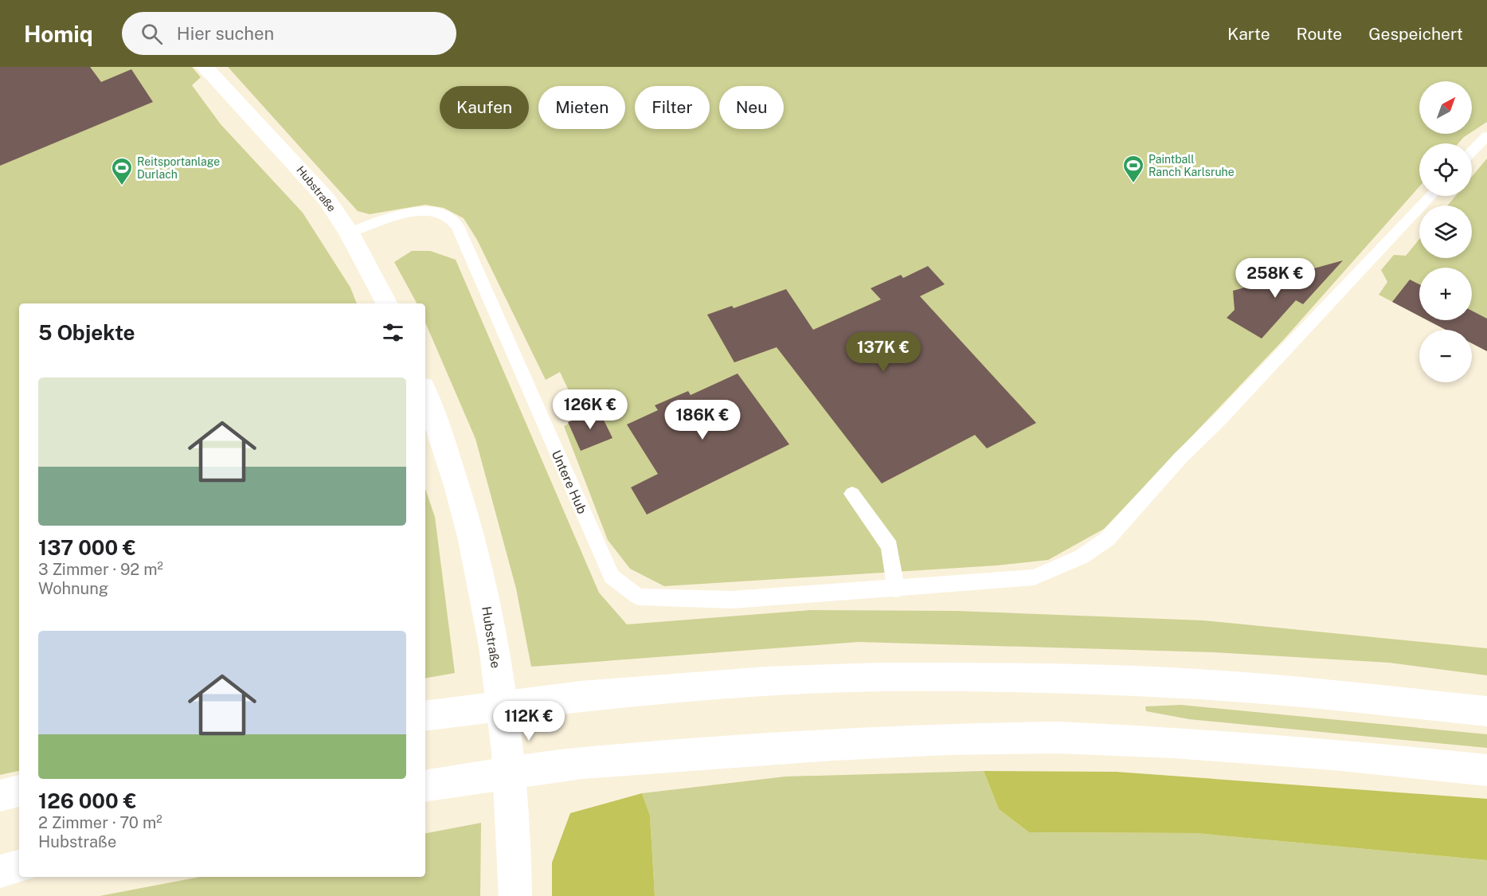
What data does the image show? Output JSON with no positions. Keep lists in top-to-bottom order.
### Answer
{
  "streets": {
    "main road": ["Hubstraße"],
    "lane": ["Untere Hub"]
  },
  "crossings": [
    ["Hubstraße", "Untere Hub"]
  ],
  "places": {
    "sports": ["Paintball Ranch Karlsruhe", "Reitsportanlage Durlach"]
  },
  "north": "top right",
  "page": {
    "header": "Homiq",
    "search": "Hier suchen",
    "nav": ["Karte", "Route", "Gespeichert"],
    "map_buttons": ["+", "−"],
    "chip": [
      "Kaufen",
      "Mieten",
      "Filter",
      "Neu"
    ],
    "price": [
      "258K €",
      "137K €",
      "126K €",
      "186K €",
      "112K €"
    ],
    "heading": "5 Objekte",
    "list": [
      {
        "name": "137 000 €",
        "note": "3 Zimmer · 92 m² · Wohnung"
      },
      {
        "name": "126 000 €",
        "note": "2 Zimmer · 70 m² · Hubstraße"
      }
    ]
  }
}
